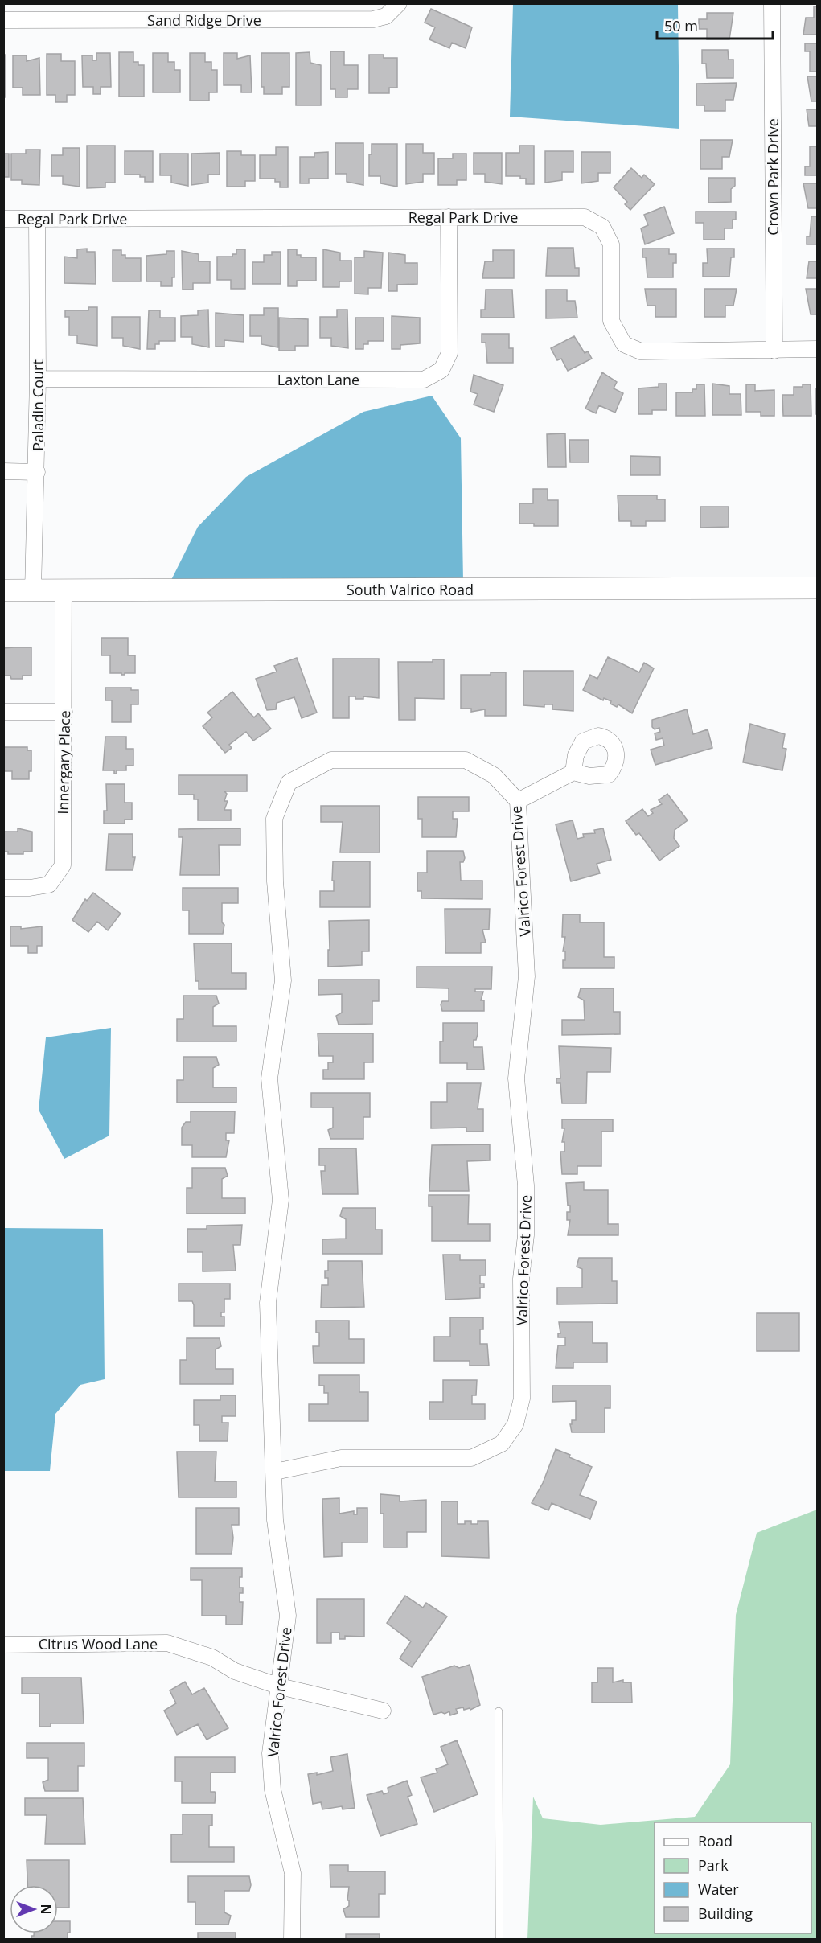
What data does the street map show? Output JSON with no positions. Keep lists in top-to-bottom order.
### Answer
{
  "streets": {
    "street": [
      "Sand Ridge Drive",
      "Crown Park Drive",
      "Regal Park Drive",
      "Laxton Lane",
      "Paladin Court",
      "South Valrico Road",
      "Innergary Place",
      "Valrico Forest Drive",
      "Citrus Wood Lane"
    ]
  },
  "crossings": [
    ["Crown Park Drive", "Regal Park Drive"],
    ["Regal Park Drive", "Laxton Lane"],
    ["Regal Park Drive", "Paladin Court"],
    ["Laxton Lane", "Paladin Court"],
    ["Paladin Court", "South Valrico Road"],
    ["South Valrico Road", "Innergary Place"],
    ["Valrico Forest Drive", "Citrus Wood Lane"]
  ],
  "legend": [
    "Road",
    "Park",
    "Water",
    "Building"
  ],
  "scale_bar": "50 m",
  "north": "right"
}
